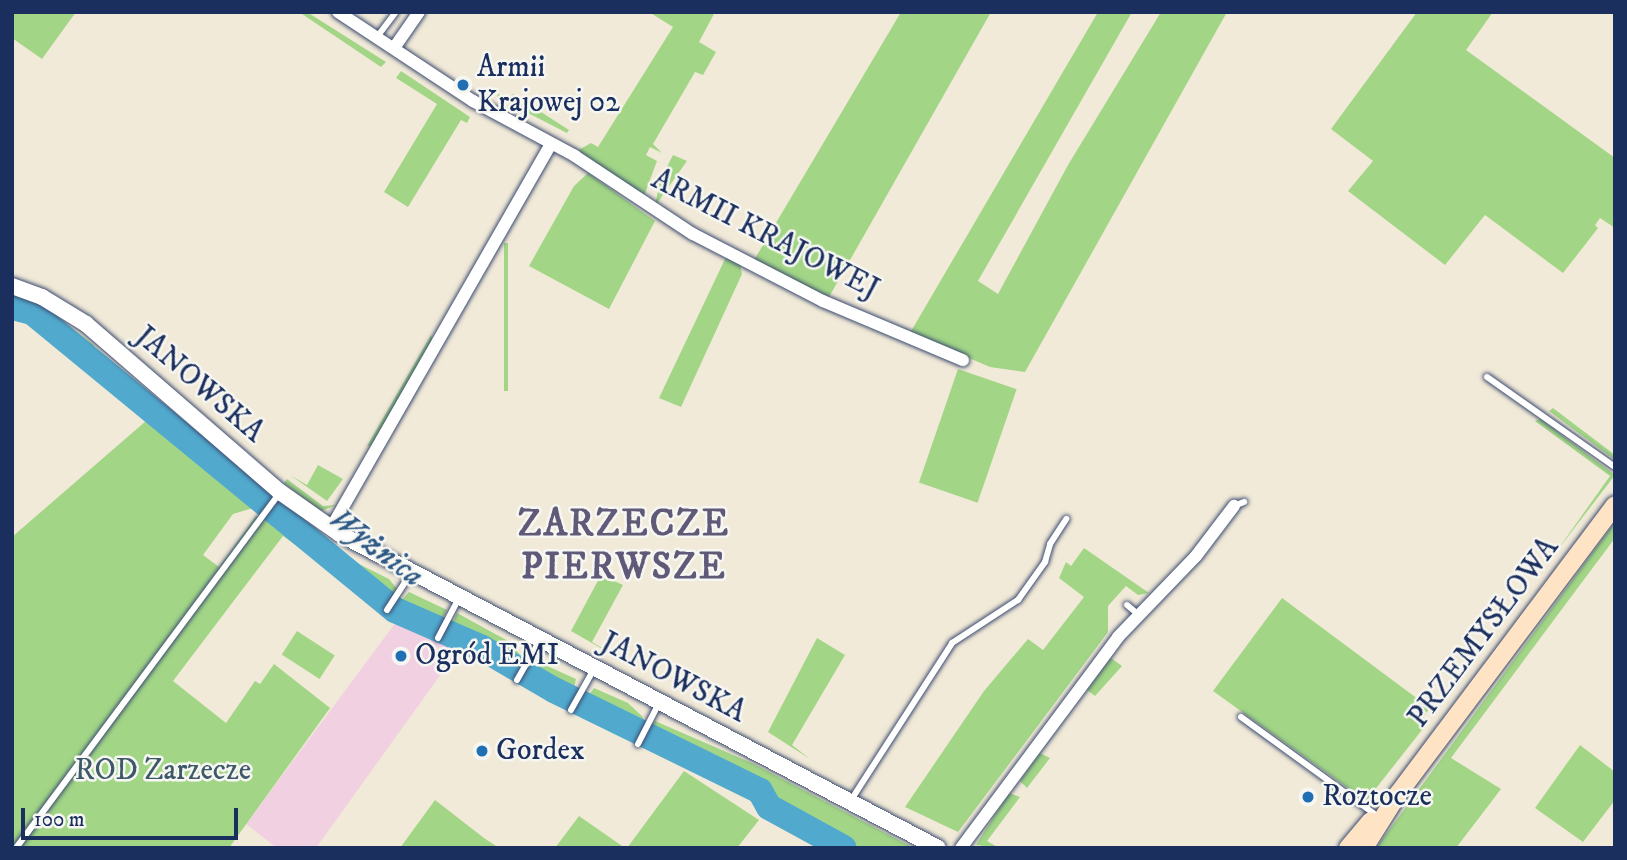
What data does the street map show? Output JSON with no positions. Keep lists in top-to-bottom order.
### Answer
{
  "streets": {
    "main road": ["PRZEMYSŁOWA"],
    "street": ["ARMII KRAJOWEJ", "JANOWSKA"]
  },
  "districts": ["ZARZECZE PIERWSZE"],
  "water": ["Wyżnica"],
  "parks": ["ROD Zarzecze"],
  "places": [
    "Armii Krajowej 02",
    "Ogród EMI",
    "Gordex",
    "Roztocze"
  ],
  "scale_bar": "100 m"
}
